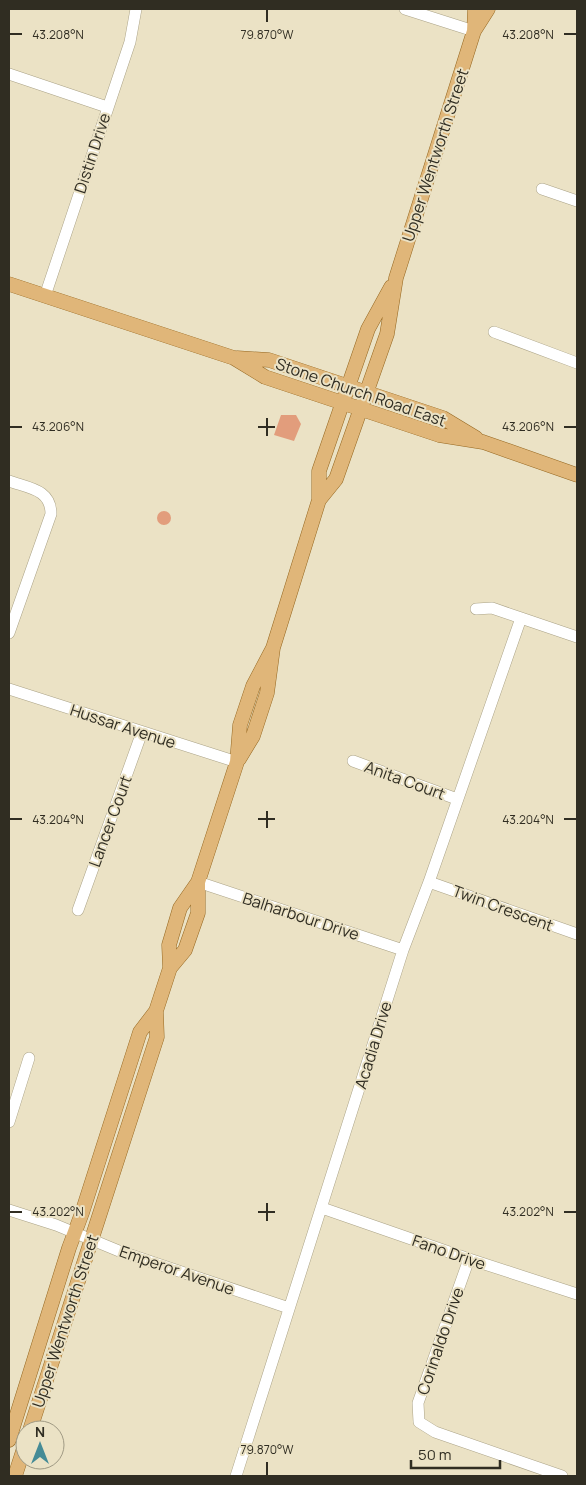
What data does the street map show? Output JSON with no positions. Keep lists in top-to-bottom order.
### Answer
{
  "streets": {
    "main road": ["Upper Wentworth Street", "Stone Church Road East"],
    "street": [
      "Distin Drive",
      "Hussar Avenue",
      "Anita Court",
      "Lancer Court",
      "Twin Crescent",
      "Balharbour Drive",
      "Acadia Drive",
      "Fano Drive",
      "Emperor Avenue",
      "Corinaldo Drive"
    ]
  },
  "crossings": [
    ["Distin Drive", "Stone Church Road East"],
    ["Upper Wentworth Street", "Stone Church Road East"],
    ["Upper Wentworth Street", "Hussar Avenue"],
    ["Upper Wentworth Street", "Balharbour Drive"],
    ["Upper Wentworth Street", "Emperor Avenue"],
    ["Hussar Avenue", "Lancer Court"],
    ["Anita Court", "Acadia Drive"],
    ["Twin Crescent", "Acadia Drive"],
    ["Balharbour Drive", "Acadia Drive"],
    ["Acadia Drive", "Fano Drive"],
    ["Acadia Drive", "Emperor Avenue"],
    ["Fano Drive", "Corinaldo Drive"]
  ],
  "scale_bar": "50 m",
  "north": "top",
  "coordinates": [
    "43.208°N",
    "79.870°W",
    "43.206°N",
    "43.204°N",
    "43.202°N"
  ]
}
